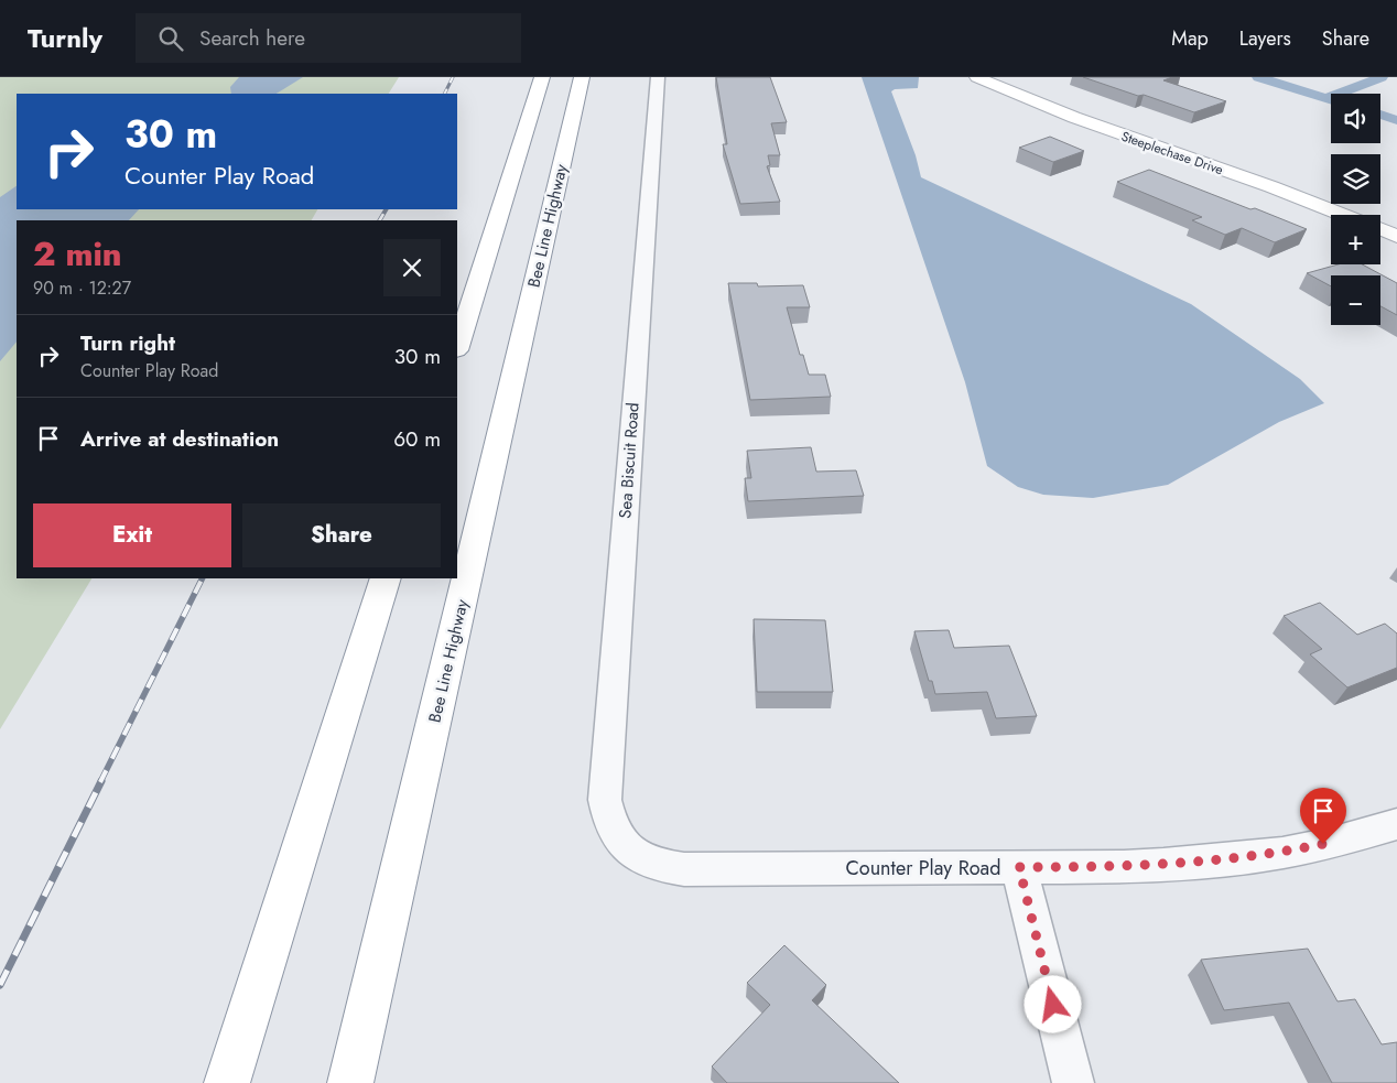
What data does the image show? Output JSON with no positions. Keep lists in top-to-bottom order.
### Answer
{
  "streets": {
    "main road": ["Steeplechase Drive", "Bee Line Highway"],
    "street": ["Sea Biscuit Road", "Counter Play Road"]
  },
  "crossings": [
    ["Sea Biscuit Road", "Counter Play Road"]
  ],
  "page": {
    "header": "Turnly",
    "search": "Search here",
    "nav": ["Map", "Layers", "Share"],
    "map_buttons": ["+", "−"],
    "turn": ["30 m", "Counter Play Road"],
    "heading": ["2 min", "90 m · 12:27"],
    "list": [
      {
        "name": "Turn right",
        "note": "Counter Play Road",
        "value": "30 m"
      },
      {
        "name": "Arrive at destination",
        "value": "60 m"
      }
    ],
    "buttons": ["Exit", "Share"]
  }
}
